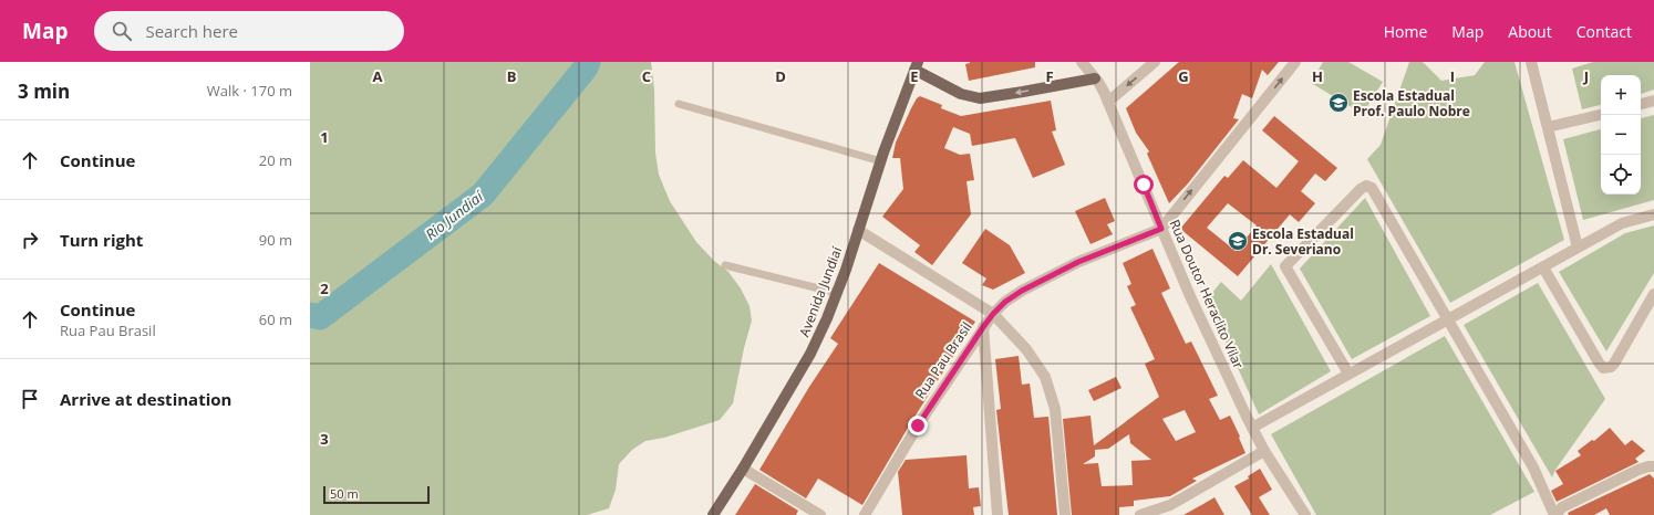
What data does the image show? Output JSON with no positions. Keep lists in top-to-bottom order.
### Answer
{
  "streets": {
    "main road": ["Avenida Jundiaí"],
    "street": ["Rua Doutor Heraclito Vilar", "Rua Pau Brasil"]
  },
  "crossings": [
    ["Rua Doutor Heraclito Vilar", "Rua Pau Brasil"]
  ],
  "water": ["Rio Jundiaí"],
  "places": {
    "school or university": ["Escola Estadual Prof. Paulo Nobre", "Escola Estadual Dr. Severiano"]
  },
  "scale_bar": "50 m",
  "page": {
    "header": "Map",
    "search": "Search here",
    "nav": [
      "Home",
      "Map",
      "About",
      "Contact"
    ],
    "heading": ["3 min", "Walk · 170 m"],
    "map_buttons": ["+", "−"],
    "list": [
      ["Continue", "20 m"],
      ["Turn right", "90 m"],
      ["Continue", "Rua Pau Brasil", "60 m"],
      "Arrive at destination"
    ],
    "scale": "50 m"
  },
  "grid": {
    "columns": [
      "A",
      "B",
      "C",
      "D",
      "E",
      "F",
      "G",
      "H",
      "I",
      "J"
    ],
    "rows": ["1", "2", "3"]
  }
}
